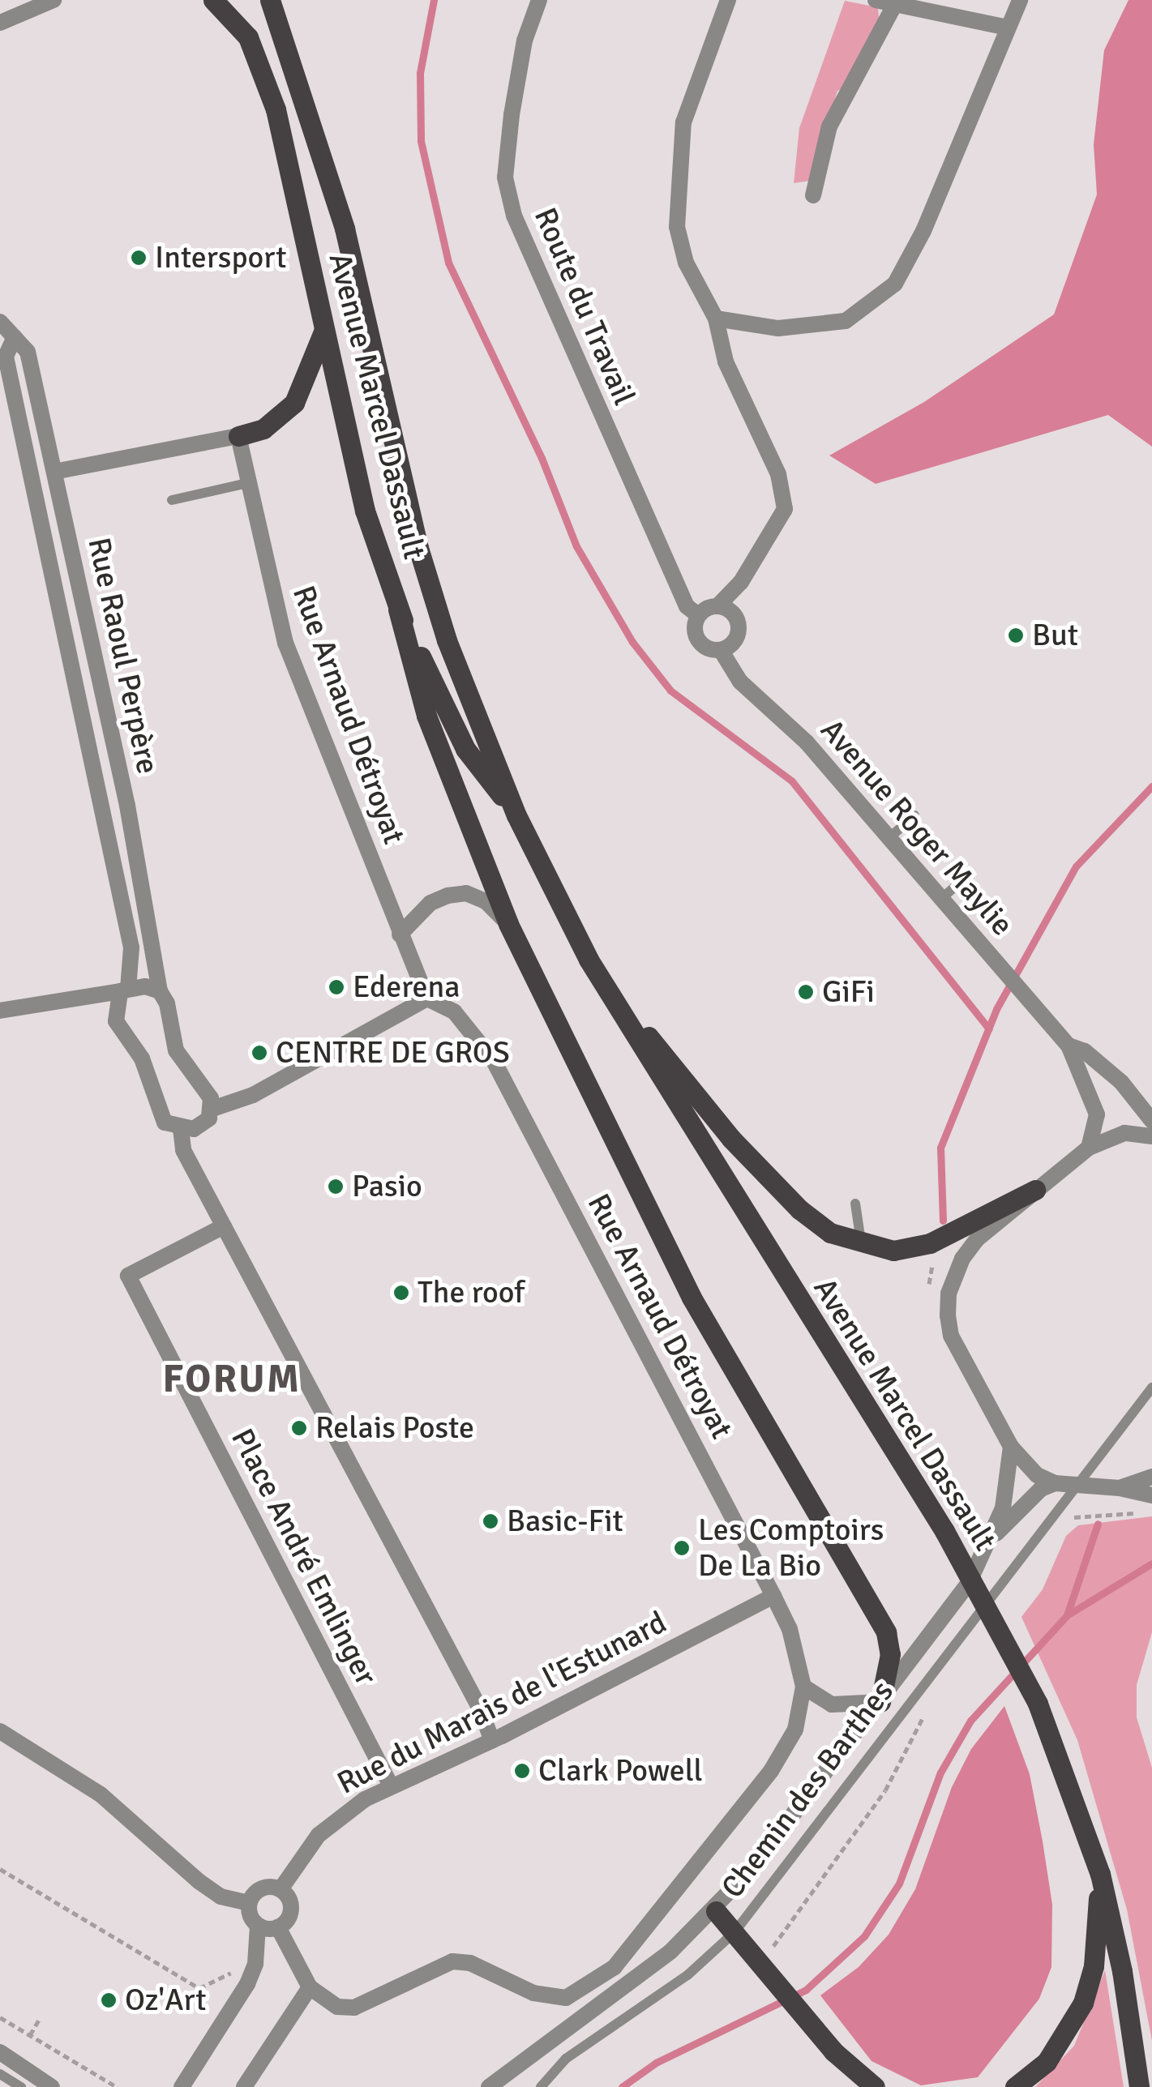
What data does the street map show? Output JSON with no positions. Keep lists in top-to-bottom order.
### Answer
{
  "streets": {
    "main road": ["Avenue Marcel Dassault"],
    "street": [
      "Route du Travail",
      "Rue Raoul Perpère",
      "Rue Arnaud Détroyat",
      "Avenue Roger Maylie",
      "Place André Emlinger",
      "Rue du Marais de l'Estunard",
      "Chemin des Barthes"
    ]
  },
  "crossings": [
    ["Route du Travail", "Avenue Roger Maylie"],
    ["Rue Arnaud Détroyat", "Rue du Marais de l'Estunard"],
    ["Place André Emlinger", "Rue du Marais de l'Estunard"]
  ],
  "districts": ["FORUM"],
  "places": [
    "Intersport",
    "But",
    "Ederena",
    "GiFi",
    "CENTRE DE GROS",
    "Pasio",
    "The roof",
    "Relais Poste",
    "Basic-Fit",
    "Les Comptoirs De La Bio",
    "Clark Powell",
    "Oz'Art"
  ]
}
